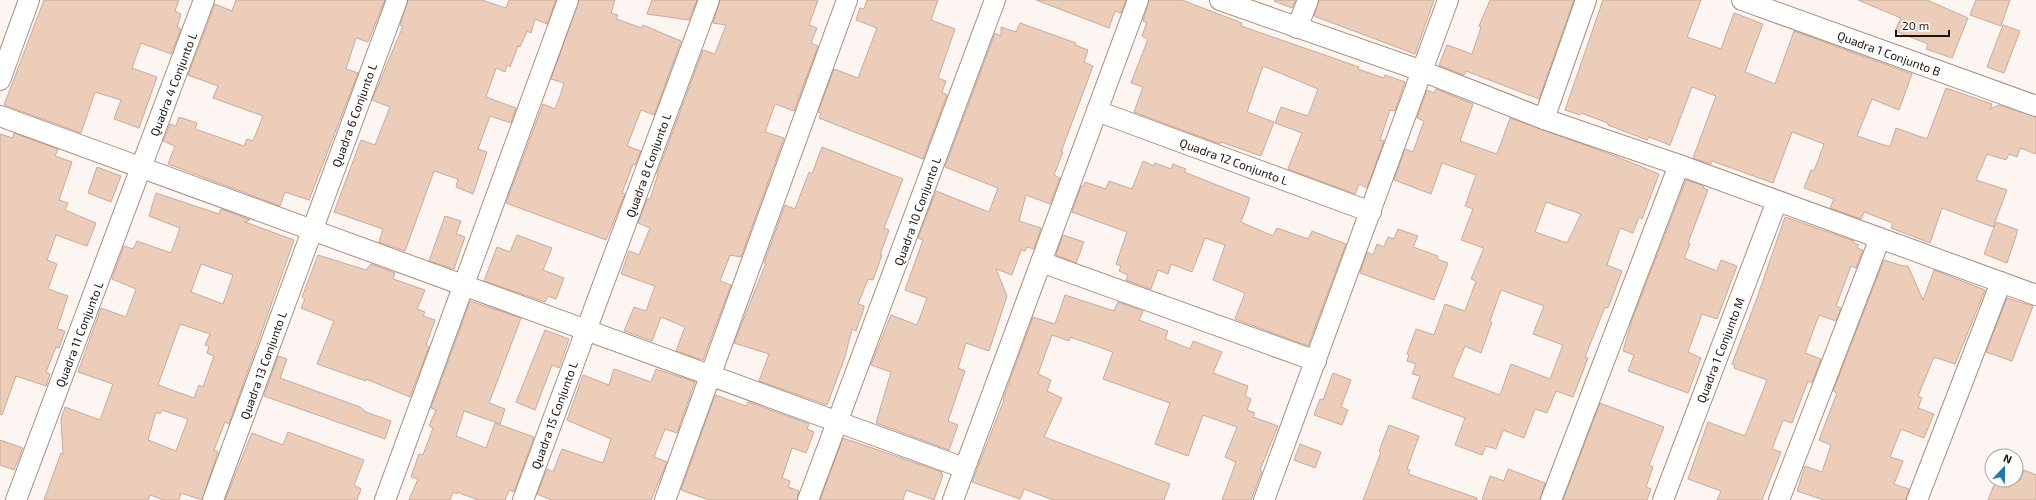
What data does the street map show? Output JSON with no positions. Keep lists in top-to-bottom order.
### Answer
{
  "streets": {
    "street": [
      "Quadra 1 Conjunto B",
      "Quadra 4 Conjunto L",
      "Quadra 6 Conjunto L",
      "Quadra 12 Conjunto L",
      "Quadra 8 Conjunto L",
      "Quadra 10 Conjunto L",
      "Quadra 11 Conjunto L",
      "Quadra 1 Conjunto M",
      "Quadra 13 Conjunto L",
      "Quadra 15 Conjunto L"
    ]
  },
  "crossings": [
    ["Quadra 4 Conjunto L", "Quadra 11 Conjunto L"],
    ["Quadra 6 Conjunto L", "Quadra 13 Conjunto L"],
    ["Quadra 8 Conjunto L", "Quadra 15 Conjunto L"]
  ],
  "scale_bar": "20 m",
  "north": "top"
}
